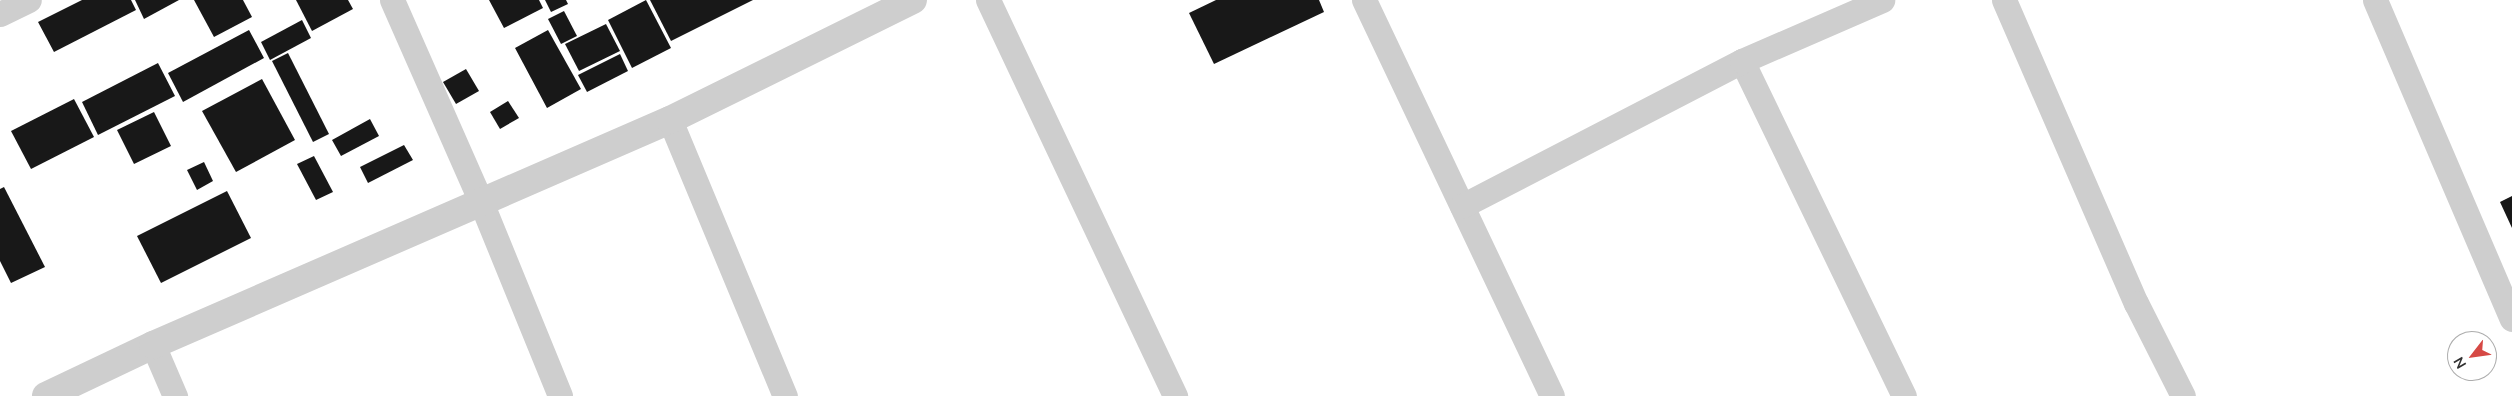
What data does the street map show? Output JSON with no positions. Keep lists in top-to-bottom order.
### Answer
{
  "north": "bottom left"
}
